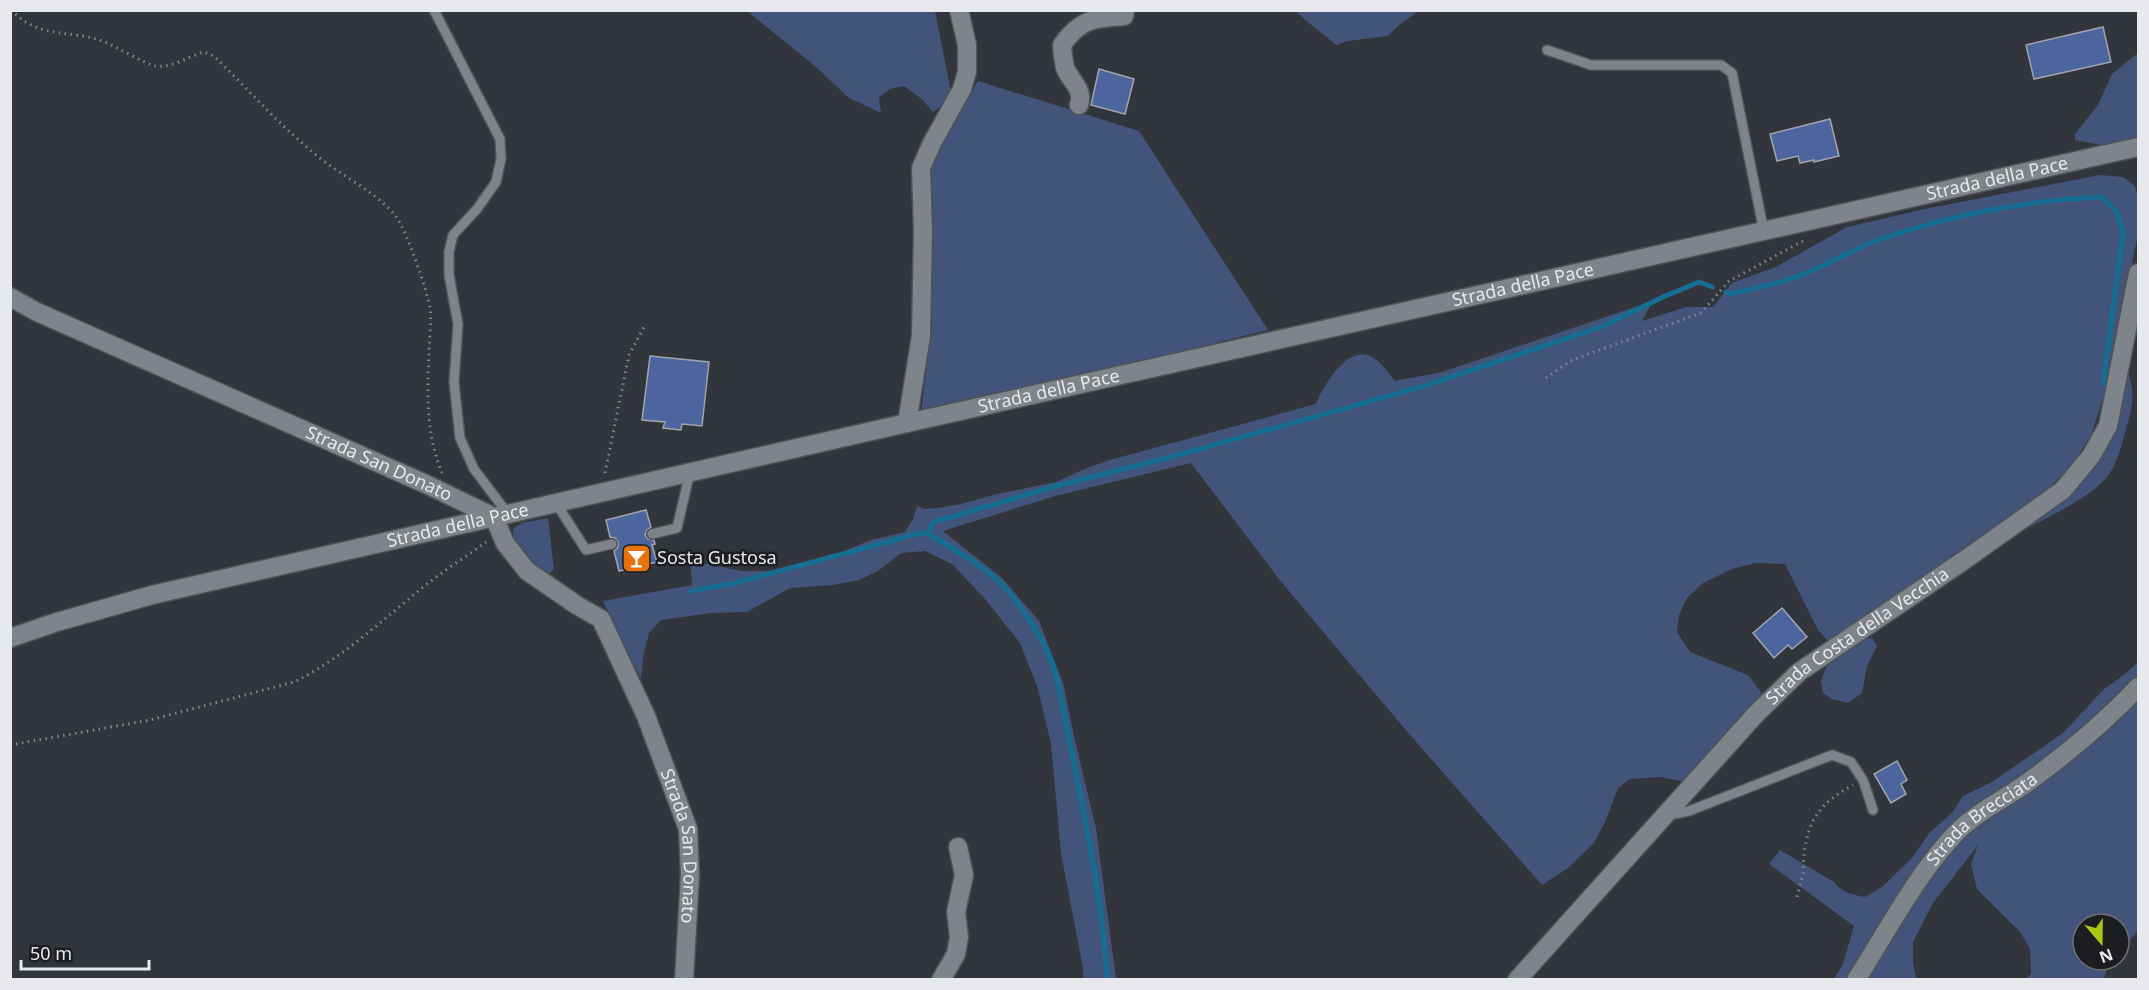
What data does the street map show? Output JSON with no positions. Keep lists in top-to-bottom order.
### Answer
{
  "streets": {
    "street": [
      "Strada della Pace",
      "Strada San Donato",
      "Strada Costa della Vecchia",
      "Strada Brecciata"
    ]
  },
  "crossings": [
    ["Strada della Pace", "Strada San Donato"]
  ],
  "places": {
    "bar": ["Sosta Gustosa"]
  },
  "scale_bar": "50 m",
  "north": "bottom"
}
